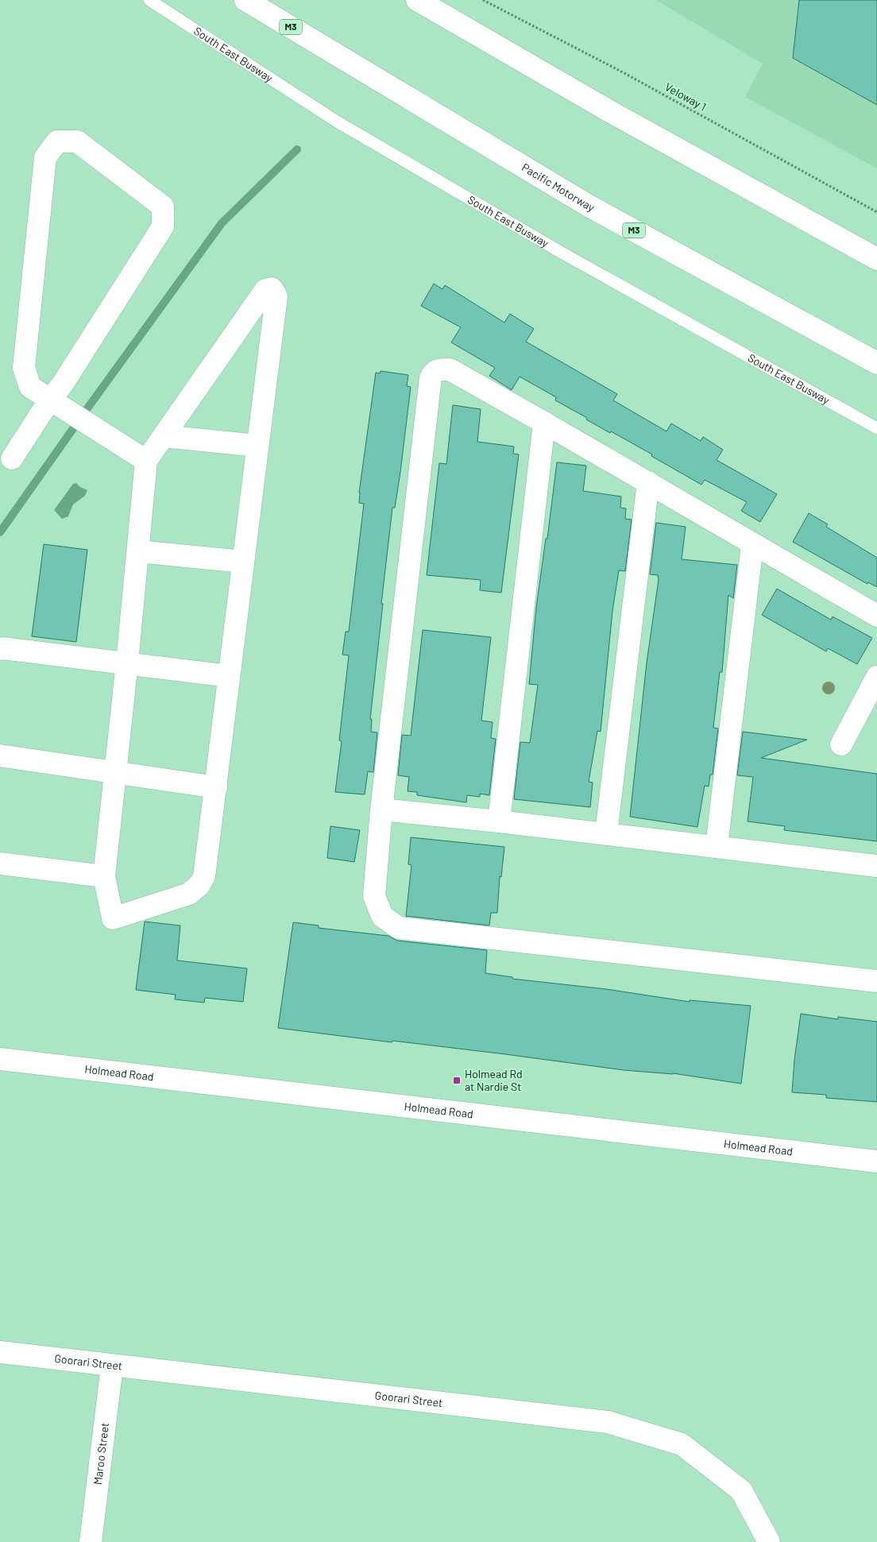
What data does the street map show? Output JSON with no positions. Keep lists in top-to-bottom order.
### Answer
{
  "streets": {
    "main road": [
      "M3",
      "Pacific Motorway",
      "Holmead Road",
      "Goorari Street",
      "Maroo Street"
    ],
    "lane": ["South East Busway"],
    "path": ["Veloway 1"]
  },
  "crossings": [
    ["Goorari Street", "Maroo Street"]
  ],
  "places": {
    "transit": ["Holmead Rd at Nardie St"]
  }
}
